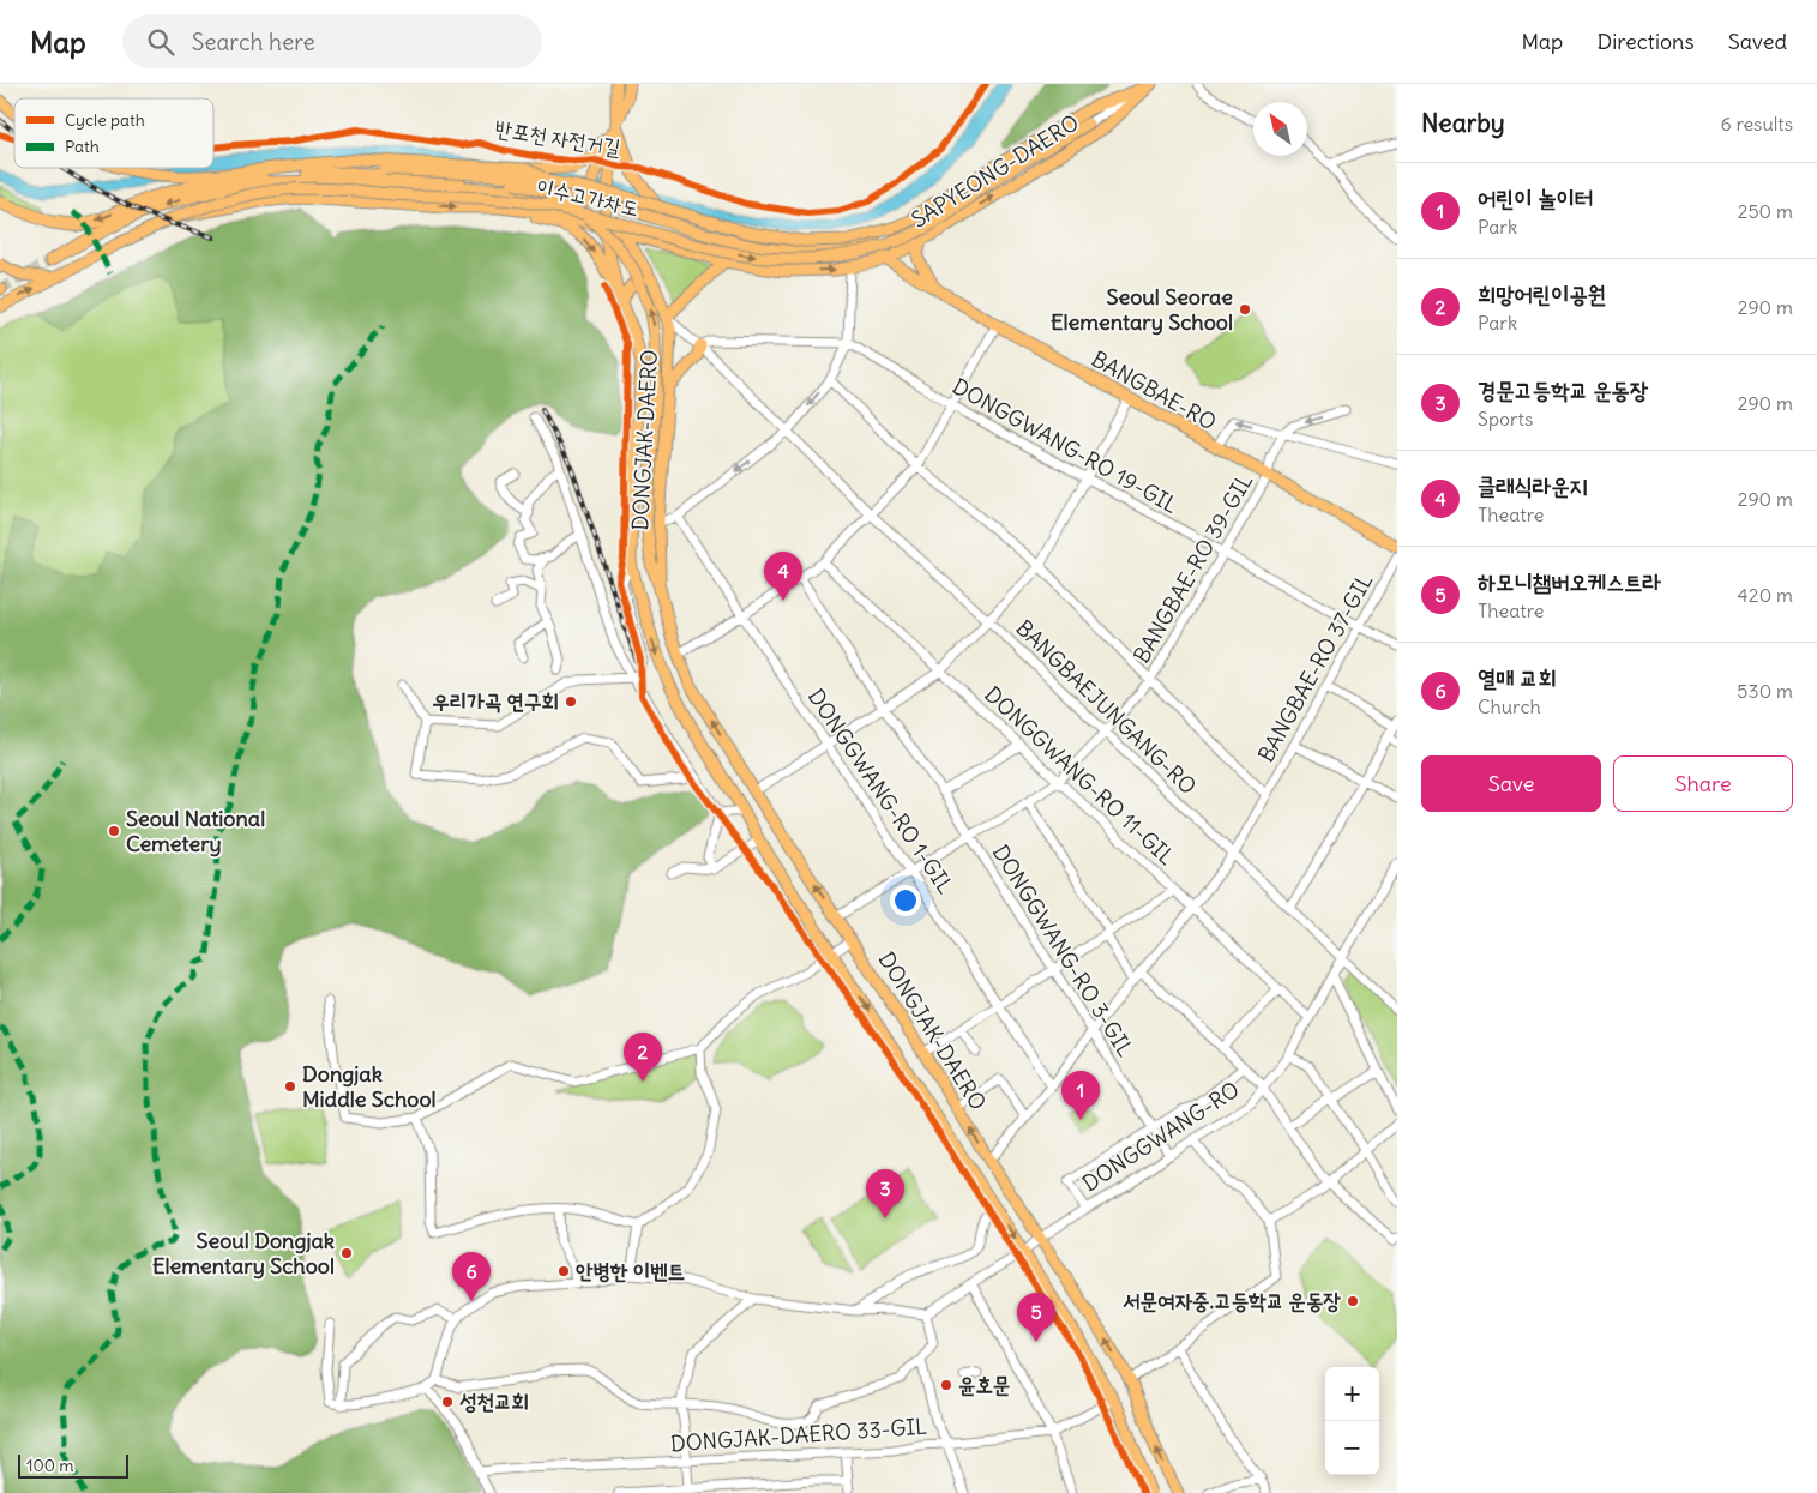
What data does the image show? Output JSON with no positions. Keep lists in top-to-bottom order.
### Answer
{
  "streets": {
    "main road": [
      "SAPYEONG-DAERO",
      "이수고가차도",
      "BANGBAE-RO",
      "DONGJAK-DAERO"
    ],
    "street": [
      "DONGGWANG-RO 19-GIL",
      "BANGBAE-RO 39-GIL",
      "BANGBAE-RO 37-GIL",
      "BANGBAEJUNGANG-RO",
      "DONGGWANG-RO 11-GIL",
      "DONGGWANG-RO 1-GIL",
      "DONGGWANG-RO 3-GIL",
      "DONGGWANG-RO",
      "DONGJAK-DAERO 33-GIL"
    ],
    "cycle path": ["반포천 자전거길"]
  },
  "crossings": [
    ["SAPYEONG-DAERO", "이수고가차도"],
    ["SAPYEONG-DAERO", "BANGBAE-RO"],
    ["SAPYEONG-DAERO", "DONGJAK-DAERO"],
    ["이수고가차도", "DONGJAK-DAERO"],
    ["BANGBAE-RO", "BANGBAE-RO 39-GIL"],
    ["DONGJAK-DAERO", "BANGBAE-RO 39-GIL"],
    ["DONGJAK-DAERO", "BANGBAE-RO 37-GIL"],
    ["DONGJAK-DAERO", "BANGBAEJUNGANG-RO"],
    ["DONGJAK-DAERO", "DONGGWANG-RO"],
    ["DONGJAK-DAERO", "DONGJAK-DAERO 33-GIL"],
    ["DONGGWANG-RO 19-GIL", "BANGBAE-RO 39-GIL"],
    ["DONGGWANG-RO 19-GIL", "BANGBAE-RO 37-GIL"],
    ["DONGGWANG-RO 19-GIL", "BANGBAEJUNGANG-RO"],
    ["BANGBAE-RO 39-GIL", "BANGBAE-RO 37-GIL"],
    ["BANGBAE-RO 39-GIL", "BANGBAEJUNGANG-RO"],
    ["BANGBAE-RO 39-GIL", "DONGGWANG-RO 11-GIL"],
    ["BANGBAE-RO 39-GIL", "DONGGWANG-RO 1-GIL"],
    ["BANGBAE-RO 39-GIL", "DONGGWANG-RO 3-GIL"],
    ["BANGBAE-RO 37-GIL", "BANGBAEJUNGANG-RO"],
    ["BANGBAE-RO 37-GIL", "DONGGWANG-RO 11-GIL"],
    ["BANGBAE-RO 37-GIL", "DONGGWANG-RO 1-GIL"],
    ["BANGBAE-RO 37-GIL", "DONGGWANG-RO 3-GIL"],
    ["BANGBAEJUNGANG-RO", "DONGGWANG-RO"],
    ["DONGGWANG-RO 11-GIL", "DONGGWANG-RO"],
    ["DONGGWANG-RO 3-GIL", "DONGGWANG-RO"]
  ],
  "places": [
    "Seoul Seorae Elementary School",
    "우리가곡 연구회",
    "Seoul National Cemetery",
    "Dongjak Middle School",
    "Seoul Dongjak Elementary School",
    "안병한 이벤트",
    "서문여자중.고등학교 운동장",
    "윤호문",
    "성천교회"
  ],
  "legend": ["Cycle path", "Path"],
  "scale_bar": "100 m",
  "north": "top left",
  "page": {
    "header": "Map",
    "search": "Search here",
    "nav": ["Map", "Directions", "Saved"],
    "heading": ["Nearby", "6 results"],
    "list": [
      {
        "mark": "1",
        "name": "어린이 놀이터",
        "note": "Park",
        "value": "250 m"
      },
      {
        "mark": "2",
        "name": "희망어린이공원",
        "note": "Park",
        "value": "290 m"
      },
      {
        "mark": "3",
        "name": "경문고등학교 운동장",
        "note": "Sports",
        "value": "290 m"
      },
      {
        "mark": "4",
        "name": "클래식라운지",
        "note": "Theatre",
        "value": "290 m"
      },
      {
        "mark": "5",
        "name": "하모니챔버오케스트라",
        "note": "Theatre",
        "value": "420 m"
      },
      {
        "mark": "6",
        "name": "열매 교회",
        "note": "Church",
        "value": "530 m"
      }
    ],
    "pins": [
      "4",
      "2",
      "1",
      "3",
      "6",
      "5"
    ],
    "buttons": ["Save", "Share"],
    "map_buttons": ["+", "−"],
    "scale": "100 m"
  }
}
